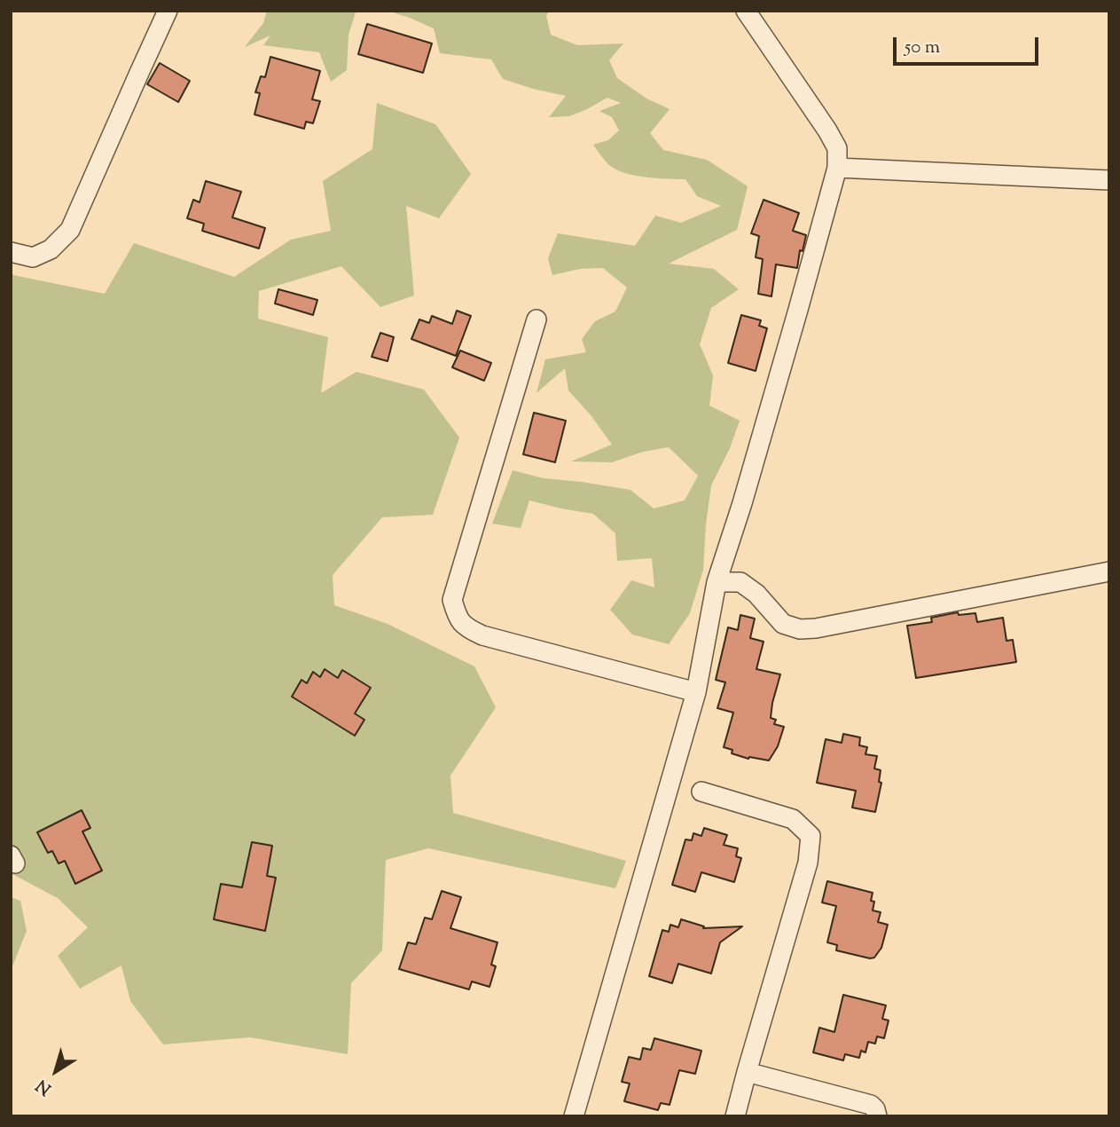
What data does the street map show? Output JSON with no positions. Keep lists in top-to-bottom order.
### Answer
{
  "scale_bar": "50 m",
  "north": "bottom left"
}
